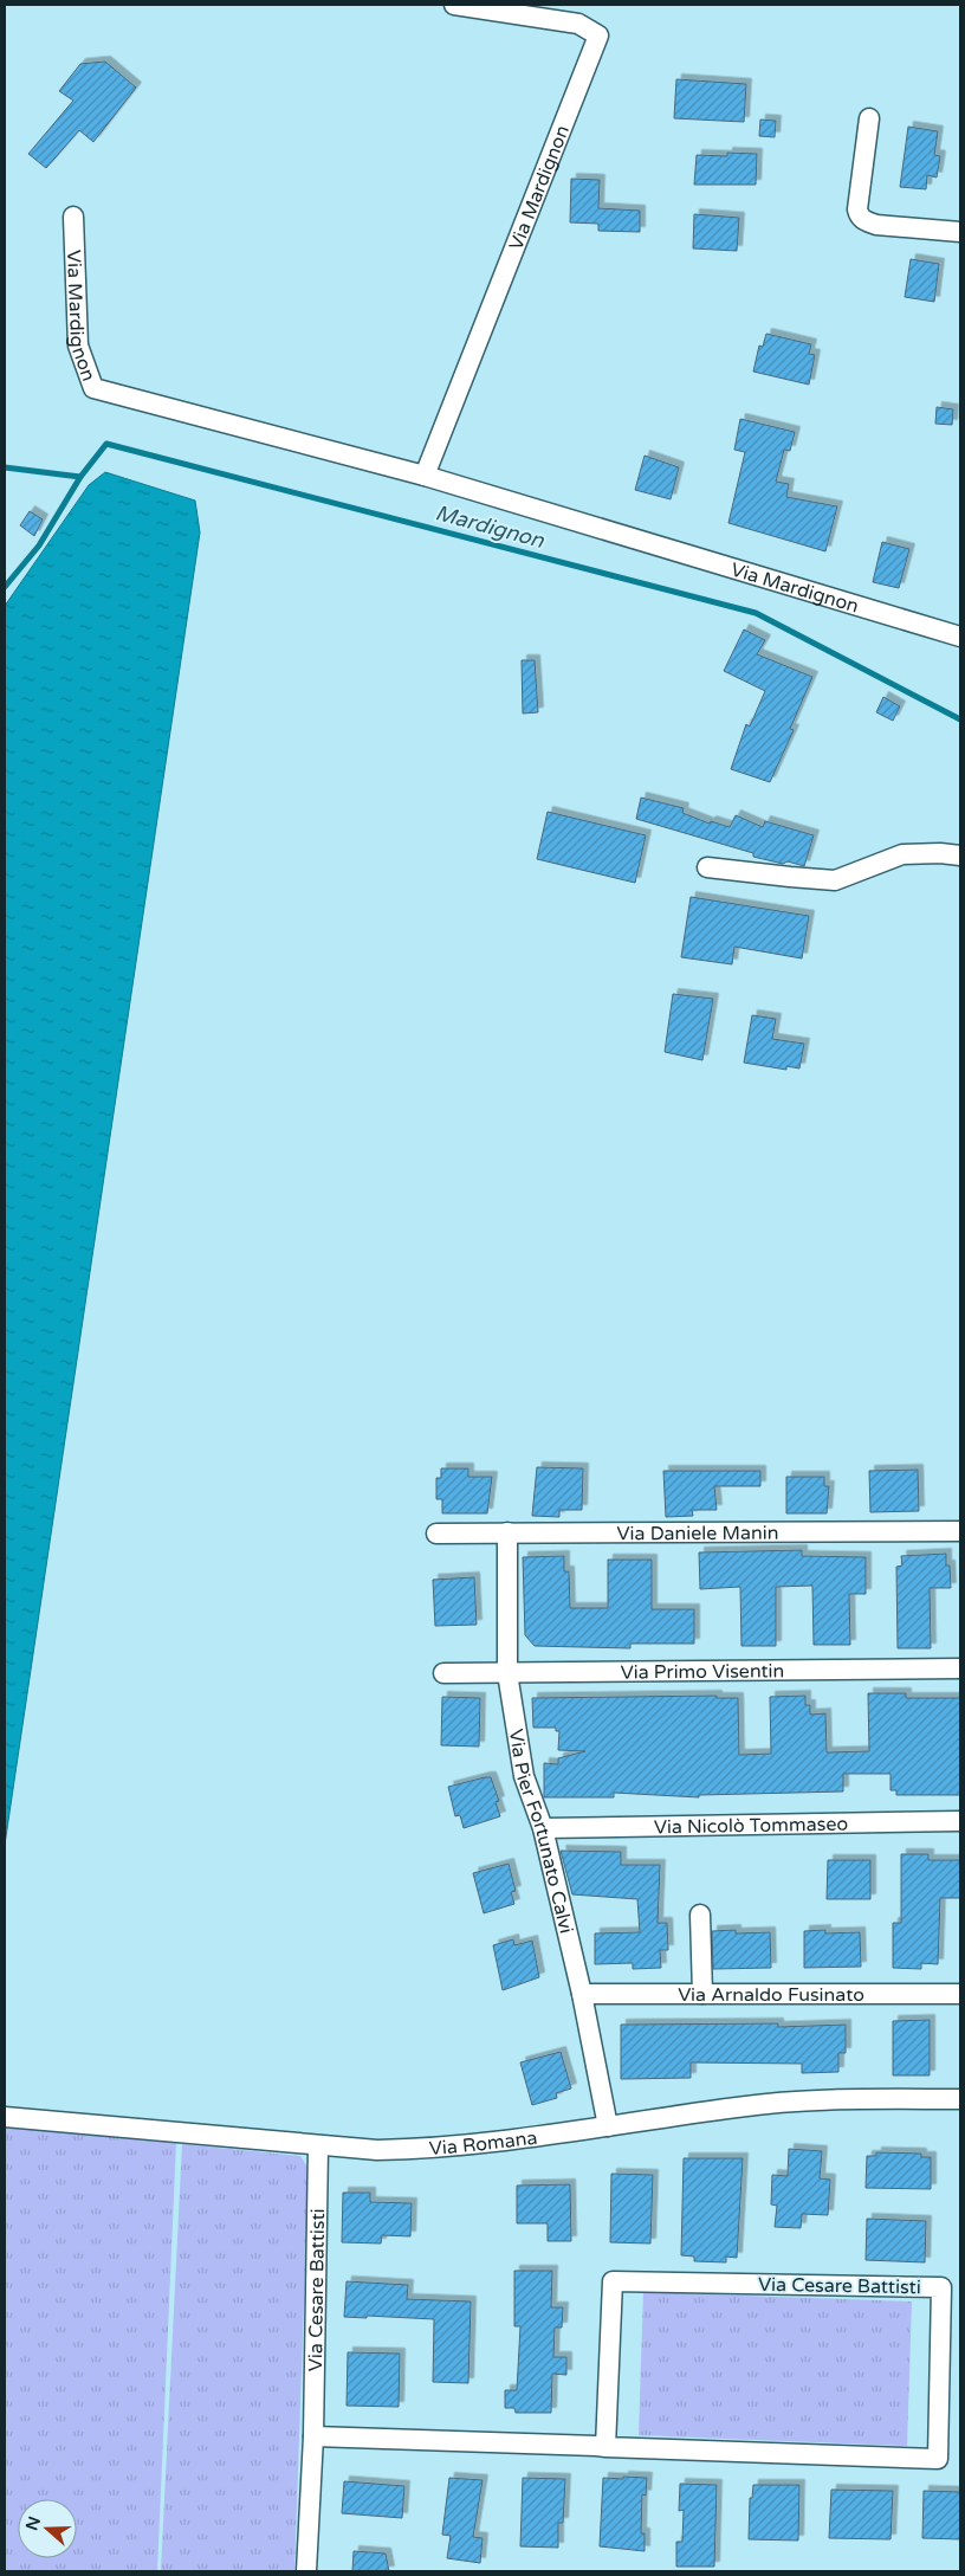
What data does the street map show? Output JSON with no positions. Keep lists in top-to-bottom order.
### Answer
{
  "streets": {
    "street": [
      "Via Mardignon",
      "Via Daniele Manin",
      "Via Primo Visentin",
      "Via Nicolò Tommaseo",
      "Via Pier Fortunato Calvi",
      "Via Arnaldo Fusinato",
      "Via Romana",
      "Via Cesare Battisti"
    ]
  },
  "crossings": [
    ["Via Daniele Manin", "Via Pier Fortunato Calvi"],
    ["Via Primo Visentin", "Via Pier Fortunato Calvi"],
    ["Via Nicolò Tommaseo", "Via Pier Fortunato Calvi"],
    ["Via Pier Fortunato Calvi", "Via Arnaldo Fusinato"],
    ["Via Pier Fortunato Calvi", "Via Romana"],
    ["Via Romana", "Via Cesare Battisti"]
  ],
  "water": ["Mardignon"],
  "north": "left"
}
